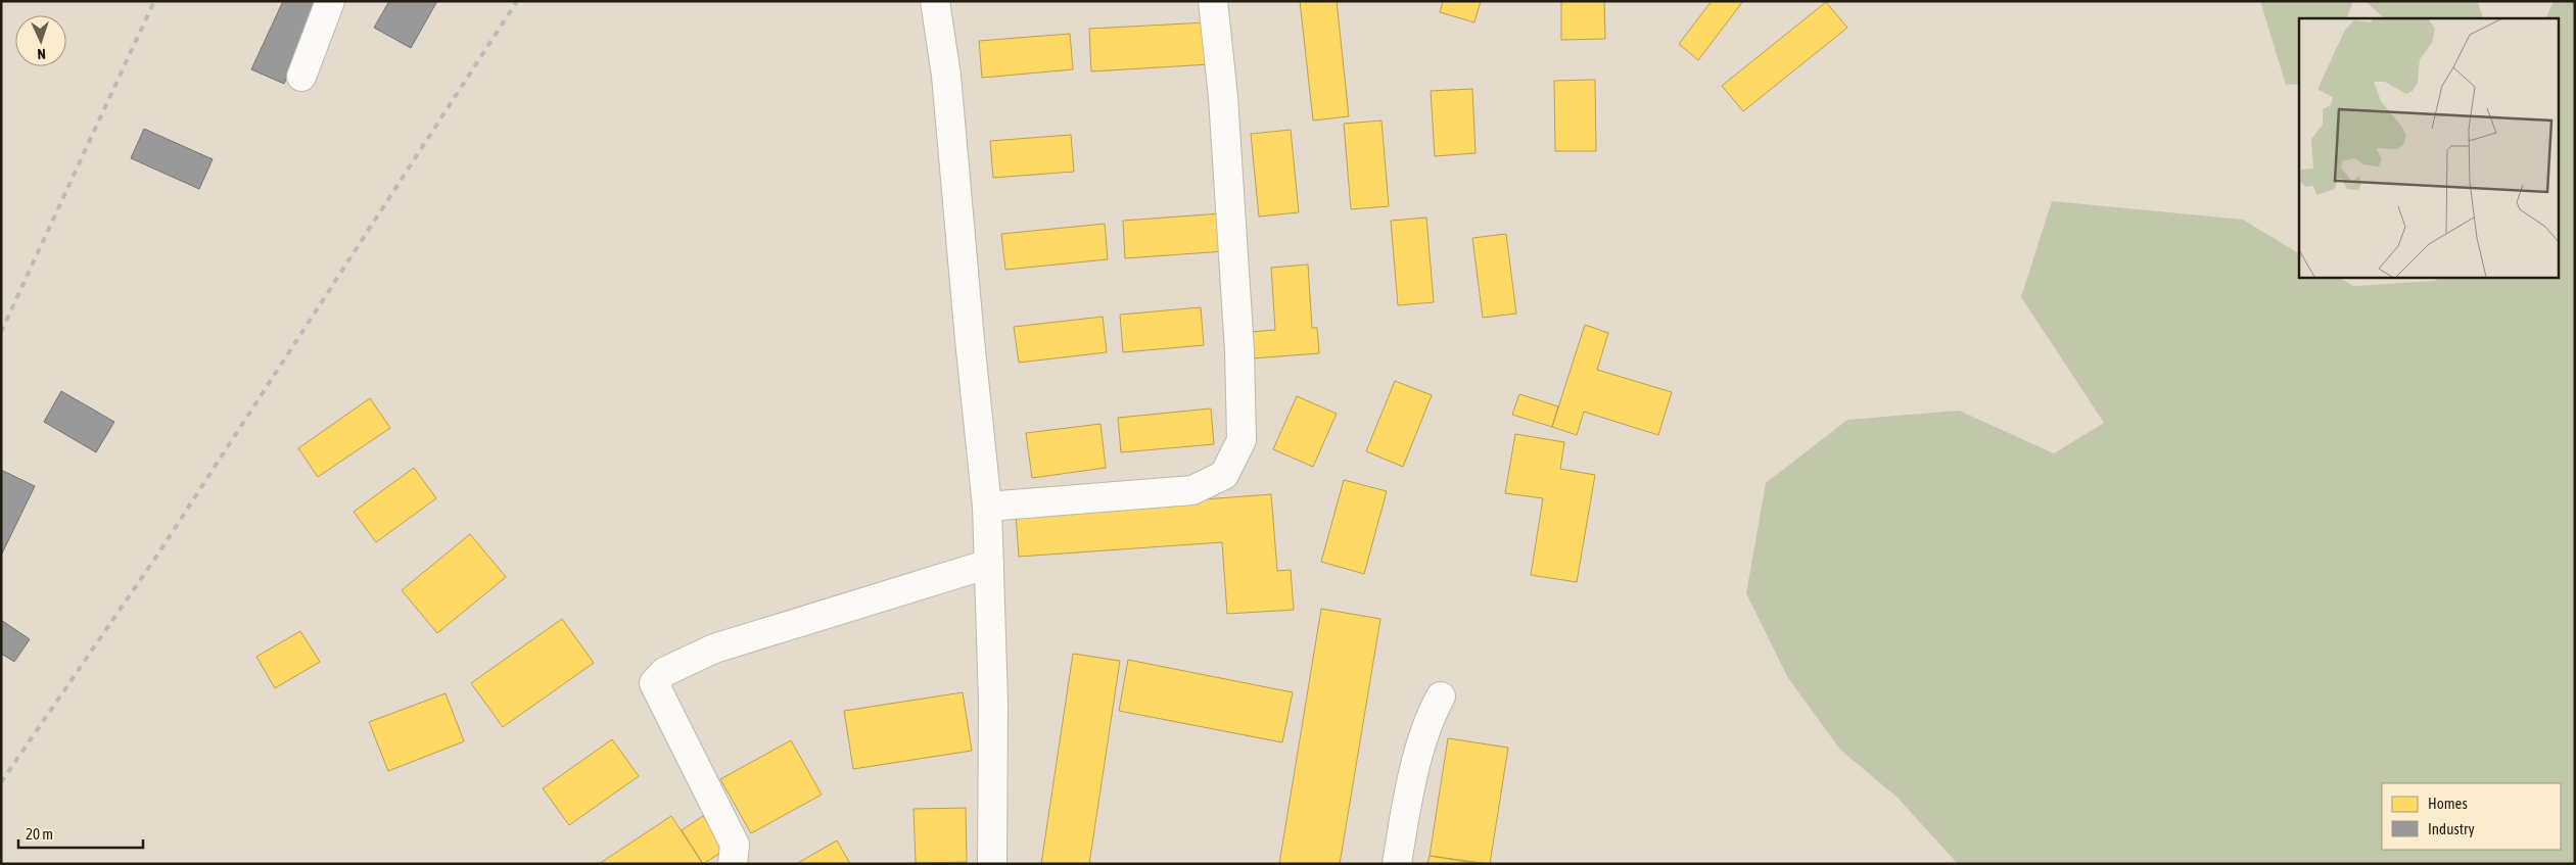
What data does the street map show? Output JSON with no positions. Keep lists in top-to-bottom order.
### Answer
{
  "legend": ["Homes", "Industry"],
  "scale_bar": "20 m",
  "north": "bottom"
}
